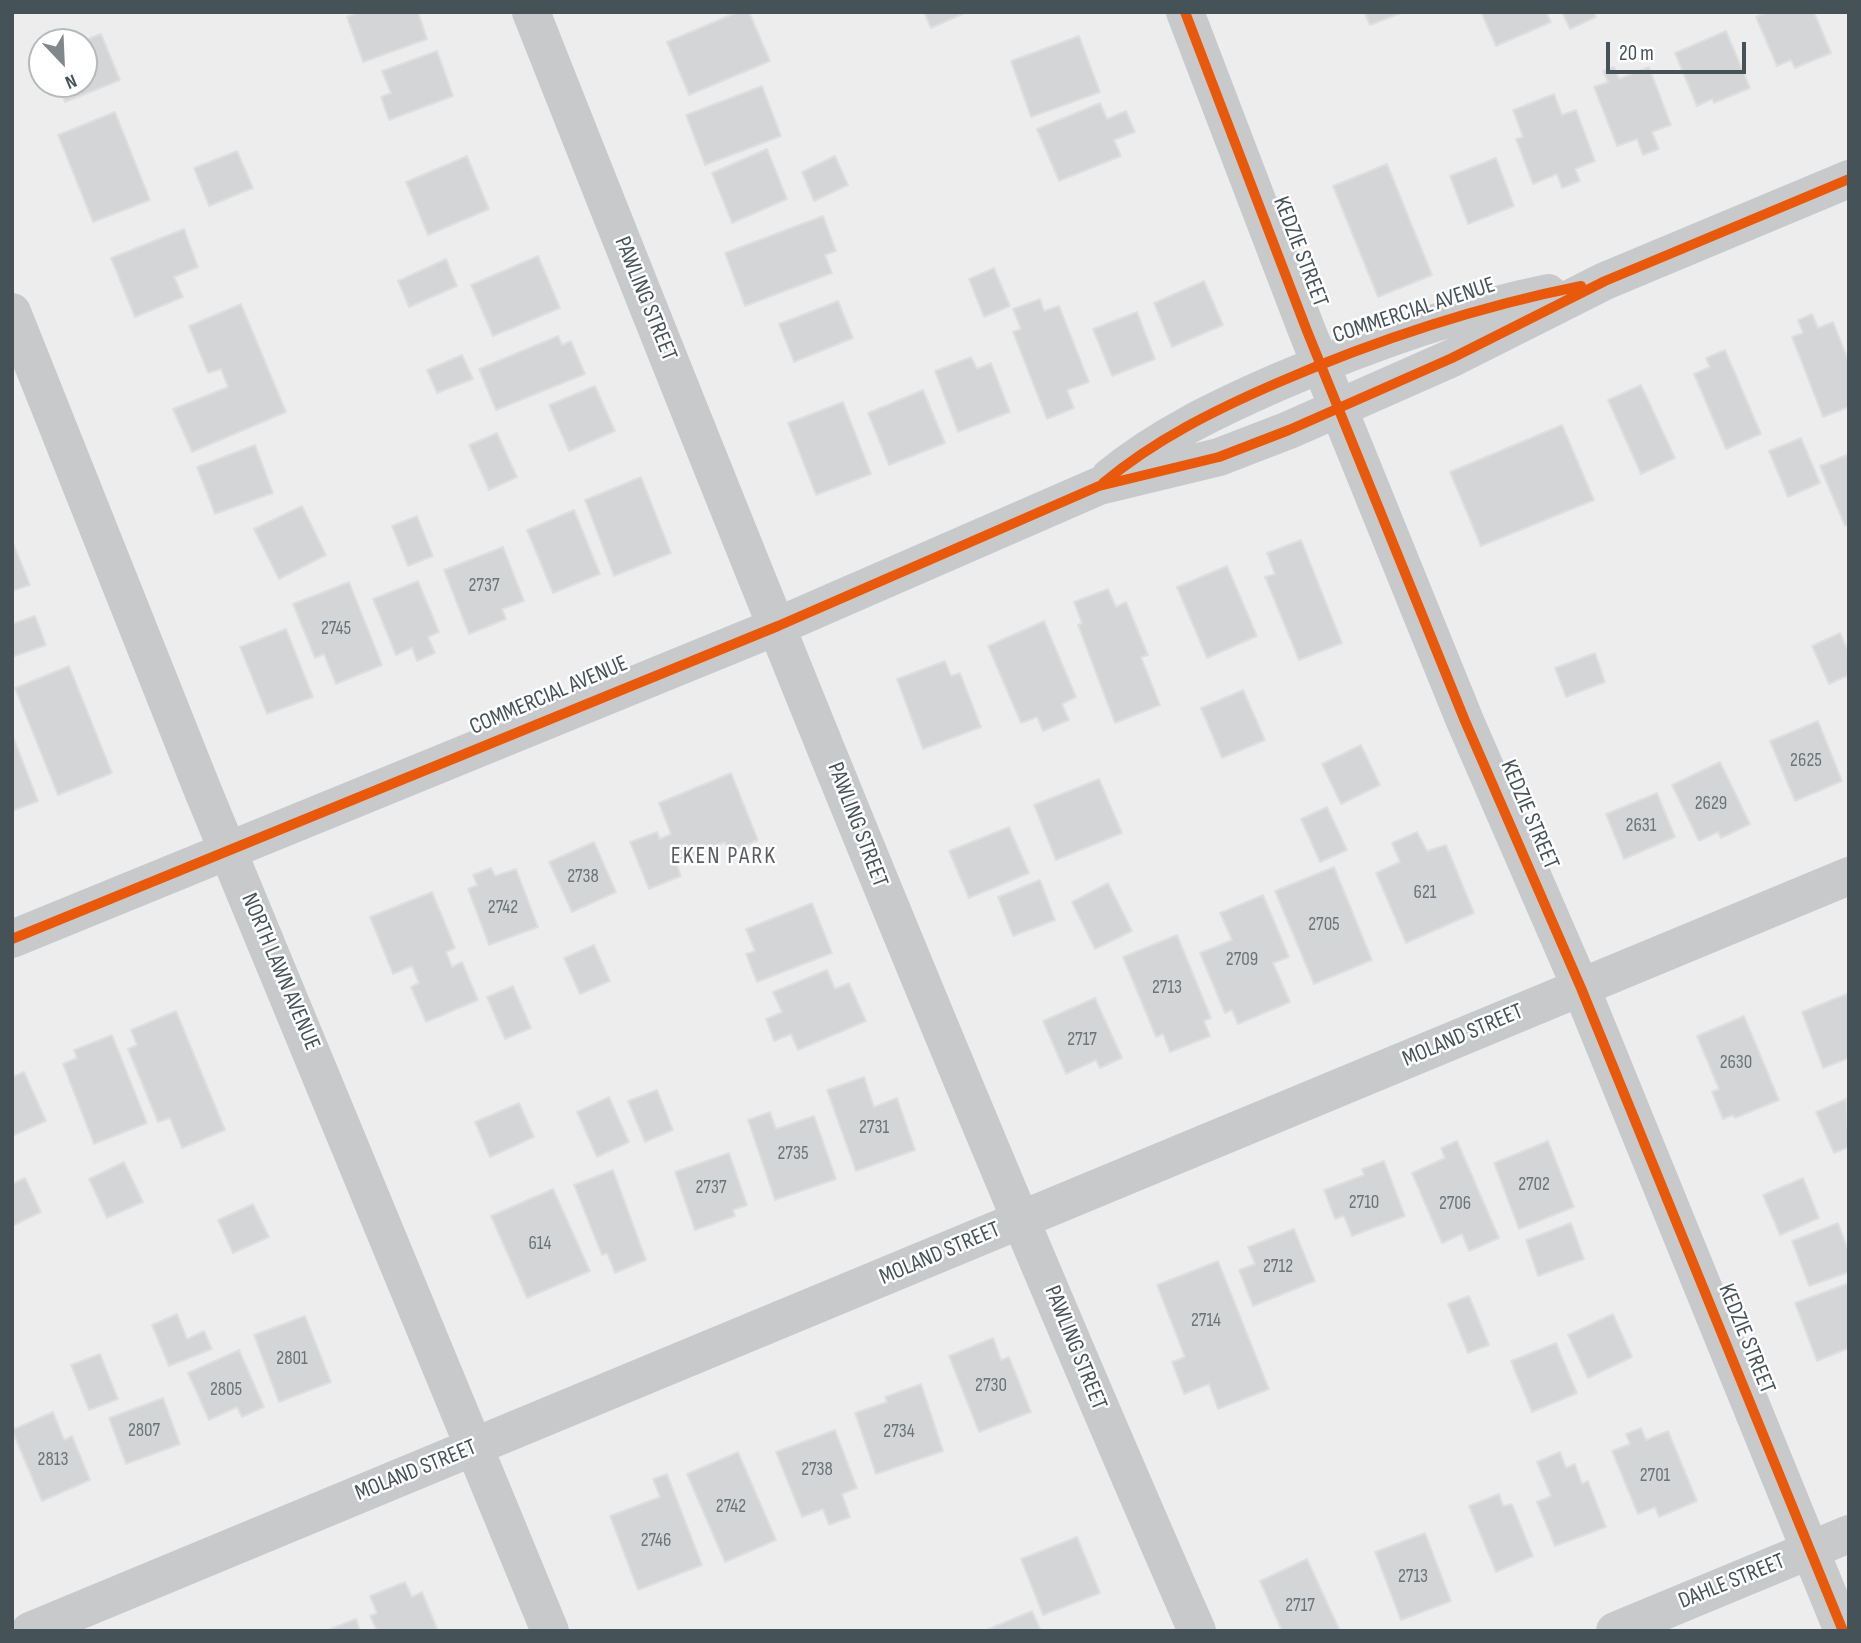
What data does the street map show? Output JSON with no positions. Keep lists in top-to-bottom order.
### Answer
{
  "streets": {
    "street": [
      "KEDZIE STREET",
      "PAWLING STREET",
      "COMMERCIAL AVENUE",
      "NORTH LAWN AVENUE",
      "MOLAND STREET",
      "DAHLE STREET"
    ]
  },
  "crossings": [
    ["KEDZIE STREET", "COMMERCIAL AVENUE"],
    ["KEDZIE STREET", "MOLAND STREET"],
    ["KEDZIE STREET", "DAHLE STREET"],
    ["PAWLING STREET", "COMMERCIAL AVENUE"],
    ["PAWLING STREET", "MOLAND STREET"],
    ["COMMERCIAL AVENUE", "NORTH LAWN AVENUE"],
    ["NORTH LAWN AVENUE", "MOLAND STREET"]
  ],
  "districts": ["EKEN PARK"],
  "house_numbers": [
    "2737",
    "2745",
    "2625",
    "2629",
    "2631",
    "2738",
    "621",
    "2742",
    "2705",
    "2709",
    "2713",
    "2717",
    "2630",
    "2731",
    "2735",
    "2702",
    "2737",
    "2710",
    "2706",
    "614",
    "2712",
    "2714",
    "2801",
    "2730",
    "2805",
    "2807",
    "2734",
    "2813",
    "2738",
    "2701",
    "2742",
    "2746",
    "2713",
    "2717"
  ],
  "scale_bar": "20 m",
  "north": "bottom right"
}
